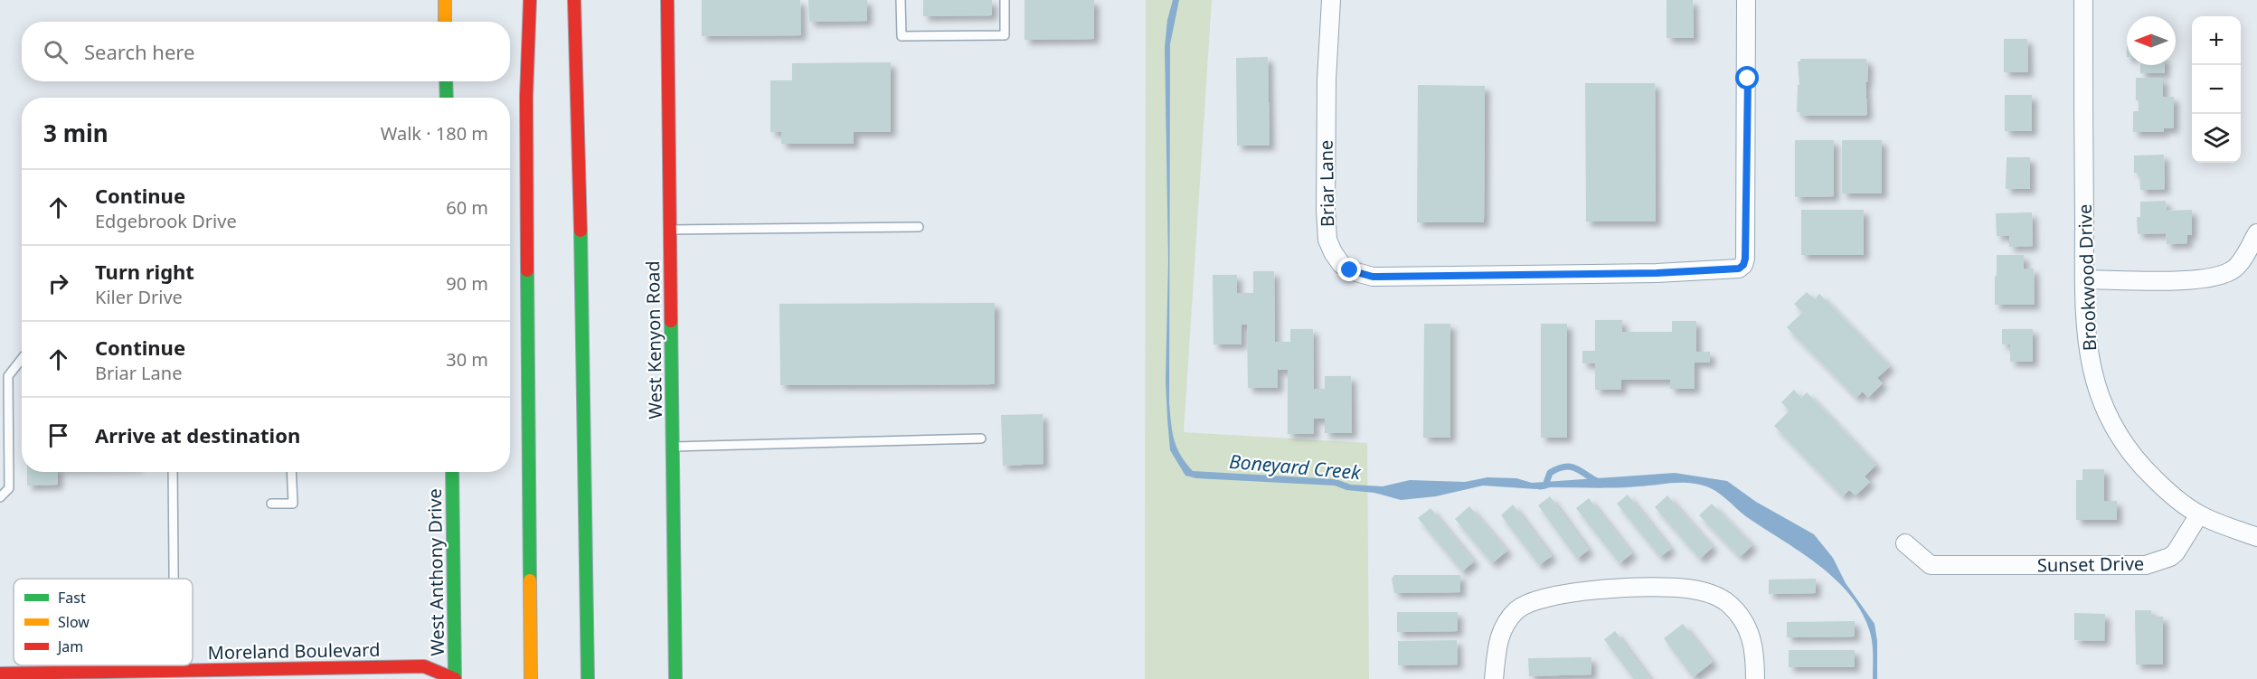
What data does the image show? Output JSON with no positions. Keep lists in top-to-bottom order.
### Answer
{
  "streets": {
    "main road": ["West Kenyon Road", "West Anthony Drive", "Moreland Boulevard"],
    "street": ["Briar Lane", "Brookwood Drive", "Sunset Drive"]
  },
  "crossings": [
    ["Brookwood Drive", "Sunset Drive"],
    ["West Anthony Drive", "Moreland Boulevard"]
  ],
  "water": ["Boneyard Creek"],
  "legend": ["Fast", "Slow", "Jam"],
  "north": "left",
  "page": {
    "map_buttons": ["+", "−"],
    "search": "Search here",
    "heading": ["3 min", "Walk · 180 m"],
    "list": [
      ["Continue", "Edgebrook Drive", "60 m"],
      ["Turn right", "Kiler Drive", "90 m"],
      ["Continue", "Briar Lane", "30 m"],
      "Arrive at destination"
    ]
  }
}
